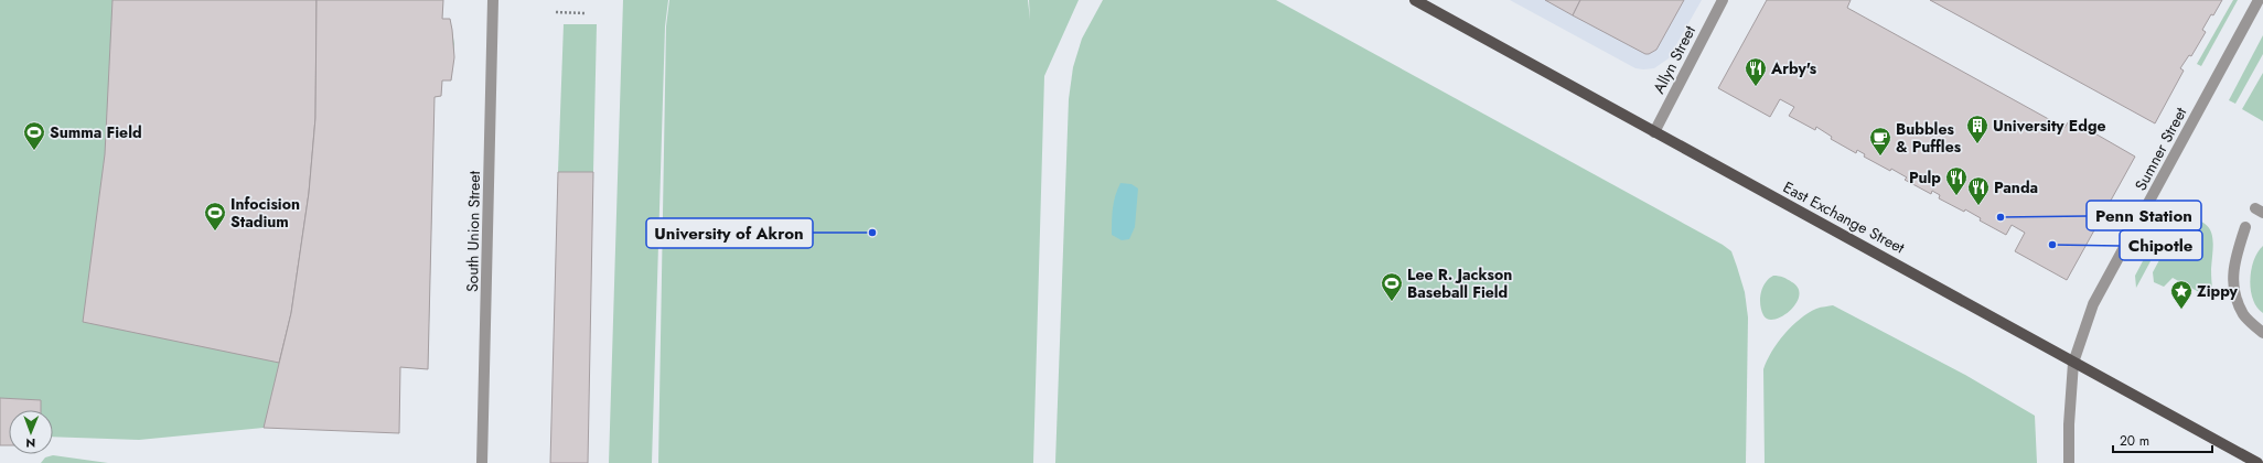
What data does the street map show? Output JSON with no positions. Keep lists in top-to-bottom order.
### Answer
{
  "streets": {
    "main road": ["East Exchange Street"],
    "street": ["Allyn Street", "Sumner Street", "South Union Street"]
  },
  "crossings": [
    ["Allyn Street", "East Exchange Street"],
    ["Sumner Street", "East Exchange Street"]
  ],
  "places": {
    "restaurant": ["Arby's", "Pulp", "Panda"],
    "building": ["University Edge"],
    "sports": ["Summa Field", "Infocision Stadium", "Lee R. Jackson Baseball Field"],
    "cafe": ["Bubbles & Puffles"],
    "other": ["Penn Station", "University of Akron", "Chipotle"],
    "place": ["Zippy"]
  },
  "scale_bar": "20 m",
  "north": "bottom"
}
